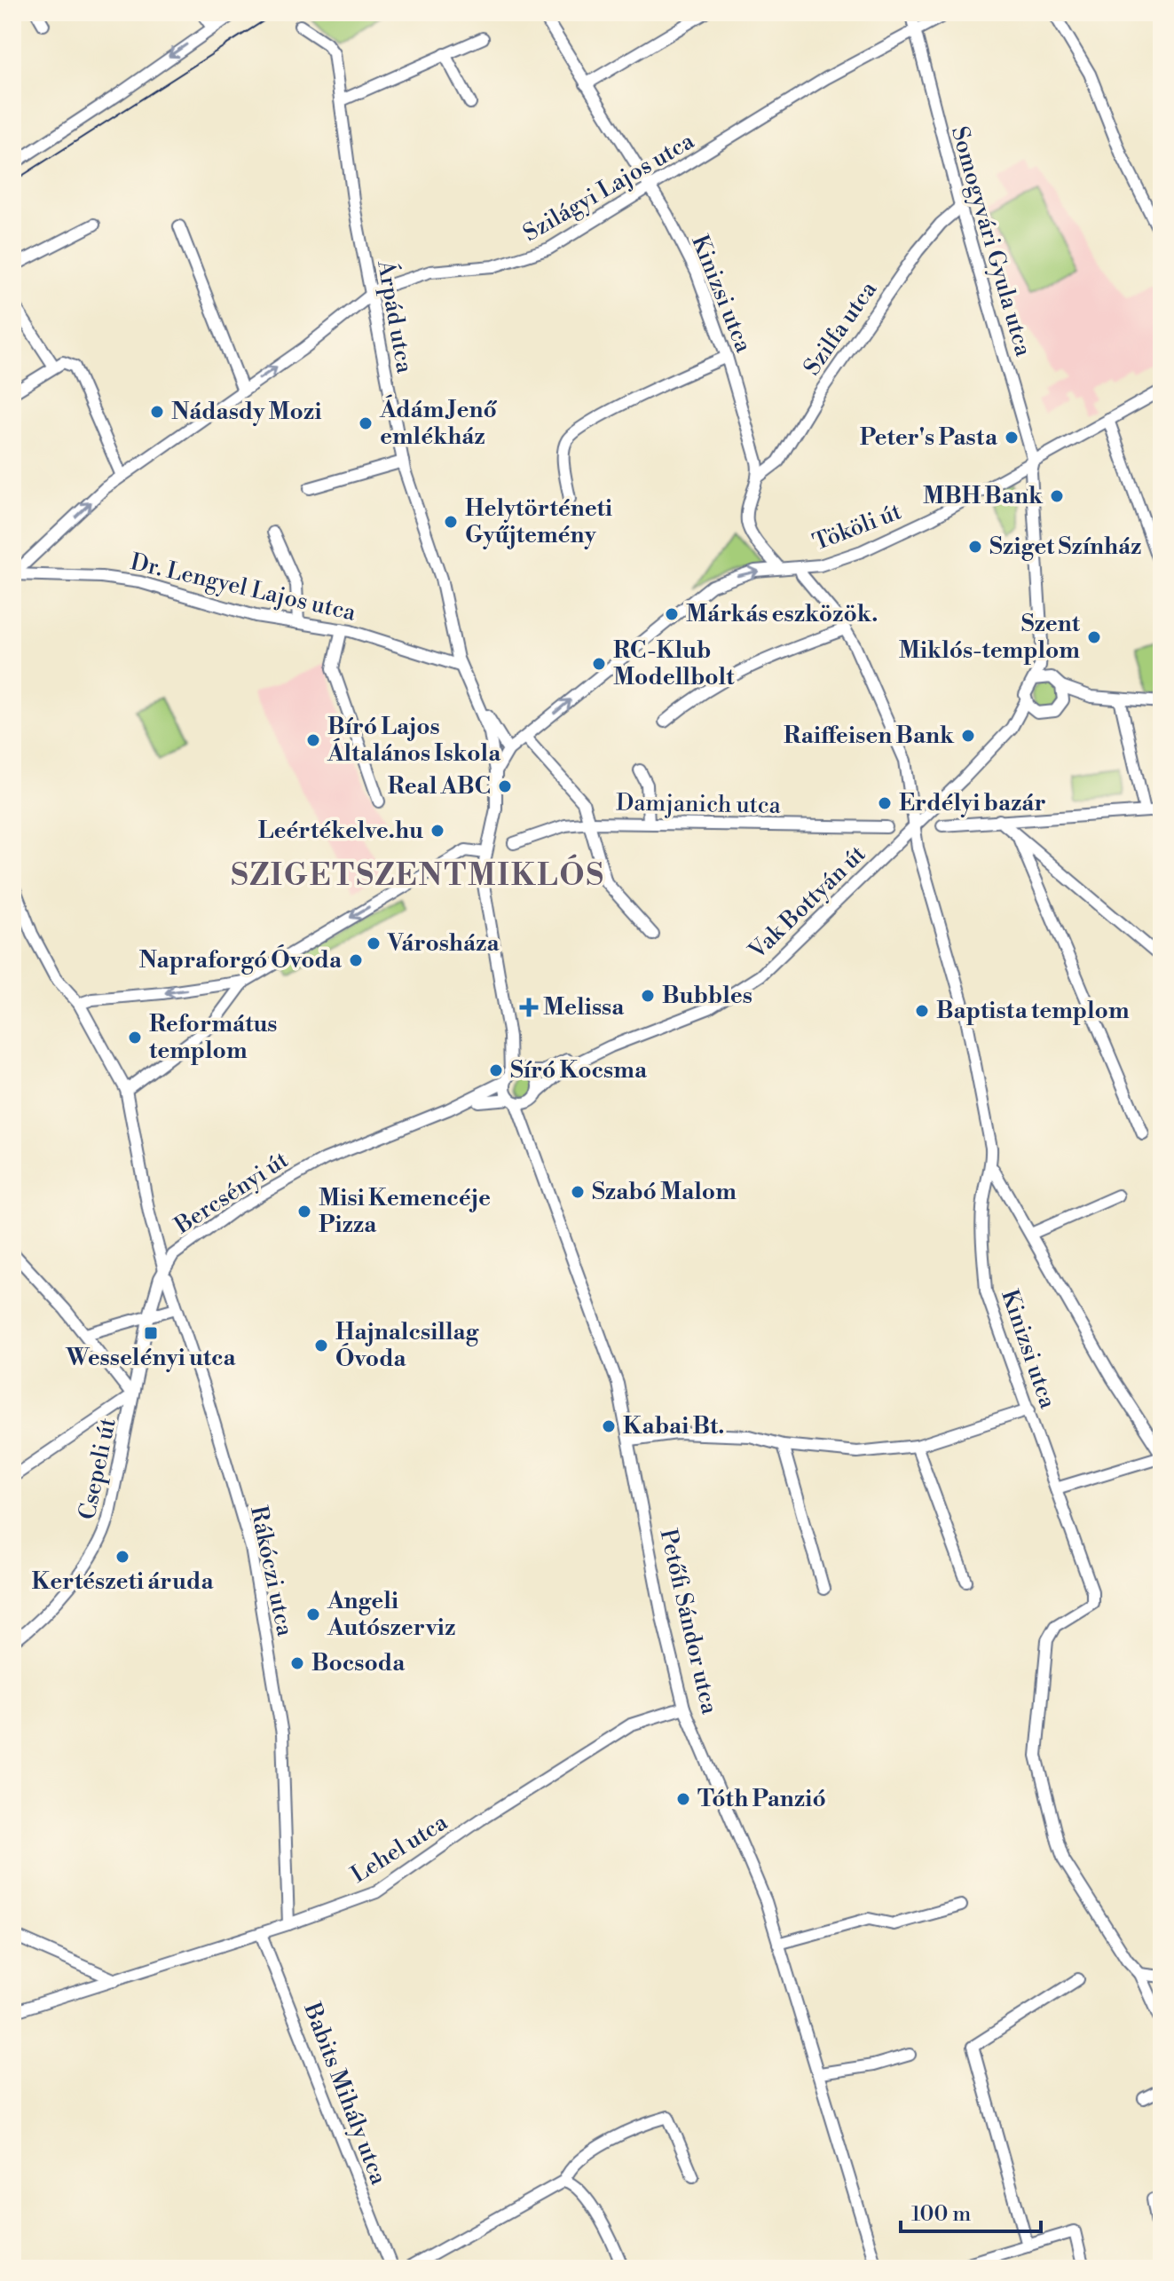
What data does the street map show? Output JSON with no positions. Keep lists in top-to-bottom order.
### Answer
{
  "streets": {
    "street": [
      "Szilágyi Lajos utca",
      "Somogyvári Gyula utca",
      "Kinizsi utca",
      "Árpád utca",
      "Szilfa utca",
      "Tököli út",
      "Dr. Lengyel Lajos utca",
      "Damjanich utca",
      "Vak Bottyán út",
      "Bercsényi út",
      "Csepeli út",
      "Rákóczi utca",
      "Petőfi Sándor utca",
      "Lehel utca",
      "Babits Mihály utca"
    ]
  },
  "crossings": [
    ["Szilágyi Lajos utca", "Somogyvári Gyula utca"],
    ["Szilágyi Lajos utca", "Kinizsi utca"],
    ["Szilágyi Lajos utca", "Árpád utca"],
    ["Szilágyi Lajos utca", "Dr. Lengyel Lajos utca"],
    ["Somogyvári Gyula utca", "Szilfa utca"],
    ["Somogyvári Gyula utca", "Tököli út"],
    ["Kinizsi utca", "Szilfa utca"],
    ["Kinizsi utca", "Tököli út"],
    ["Kinizsi utca", "Vak Bottyán út"],
    ["Árpád utca", "Tököli út"],
    ["Árpád utca", "Dr. Lengyel Lajos utca"],
    ["Vak Bottyán út", "Bercsényi út"],
    ["Vak Bottyán út", "Petőfi Sándor utca"],
    ["Bercsényi út", "Csepeli út"],
    ["Bercsényi út", "Rákóczi utca"],
    ["Bercsényi út", "Petőfi Sándor utca"],
    ["Rákóczi utca", "Lehel utca"],
    ["Petőfi Sándor utca", "Lehel utca"],
    ["Lehel utca", "Babits Mihály utca"]
  ],
  "districts": ["SZIGETSZENTMIKLÓS"],
  "places": {
    "other": [
      "Nádasdy Mozi",
      "Ádám Jenő emlékház",
      "Peter's Pasta",
      "MBH Bank",
      "Helytörténeti Gyűjtemény",
      "Sziget Színház",
      "Márkás eszközök.",
      "Szent Miklós-templom",
      "RC-Klub Modellbolt",
      "Raiffeisen Bank",
      "Bíró Lajos Általános Iskola",
      "Real ABC",
      "Erdélyi bazár",
      "Leértékelve.hu",
      "Városháza",
      "Napraforgó Óvoda",
      "Bubbles",
      "Baptista templom",
      "Református templom",
      "Síró Kocsma",
      "Szabó Malom",
      "Misi Kemencéje Pizza",
      "Hajnalcsillag Óvoda",
      "Kabai Bt.",
      "Kertészeti áruda",
      "Angeli Autószerviz",
      "Bocsoda",
      "Tóth Panzió"
    ],
    "health": ["Melissa"],
    "transit": ["Wesselényi utca"]
  },
  "scale_bar": "100 m"
}
